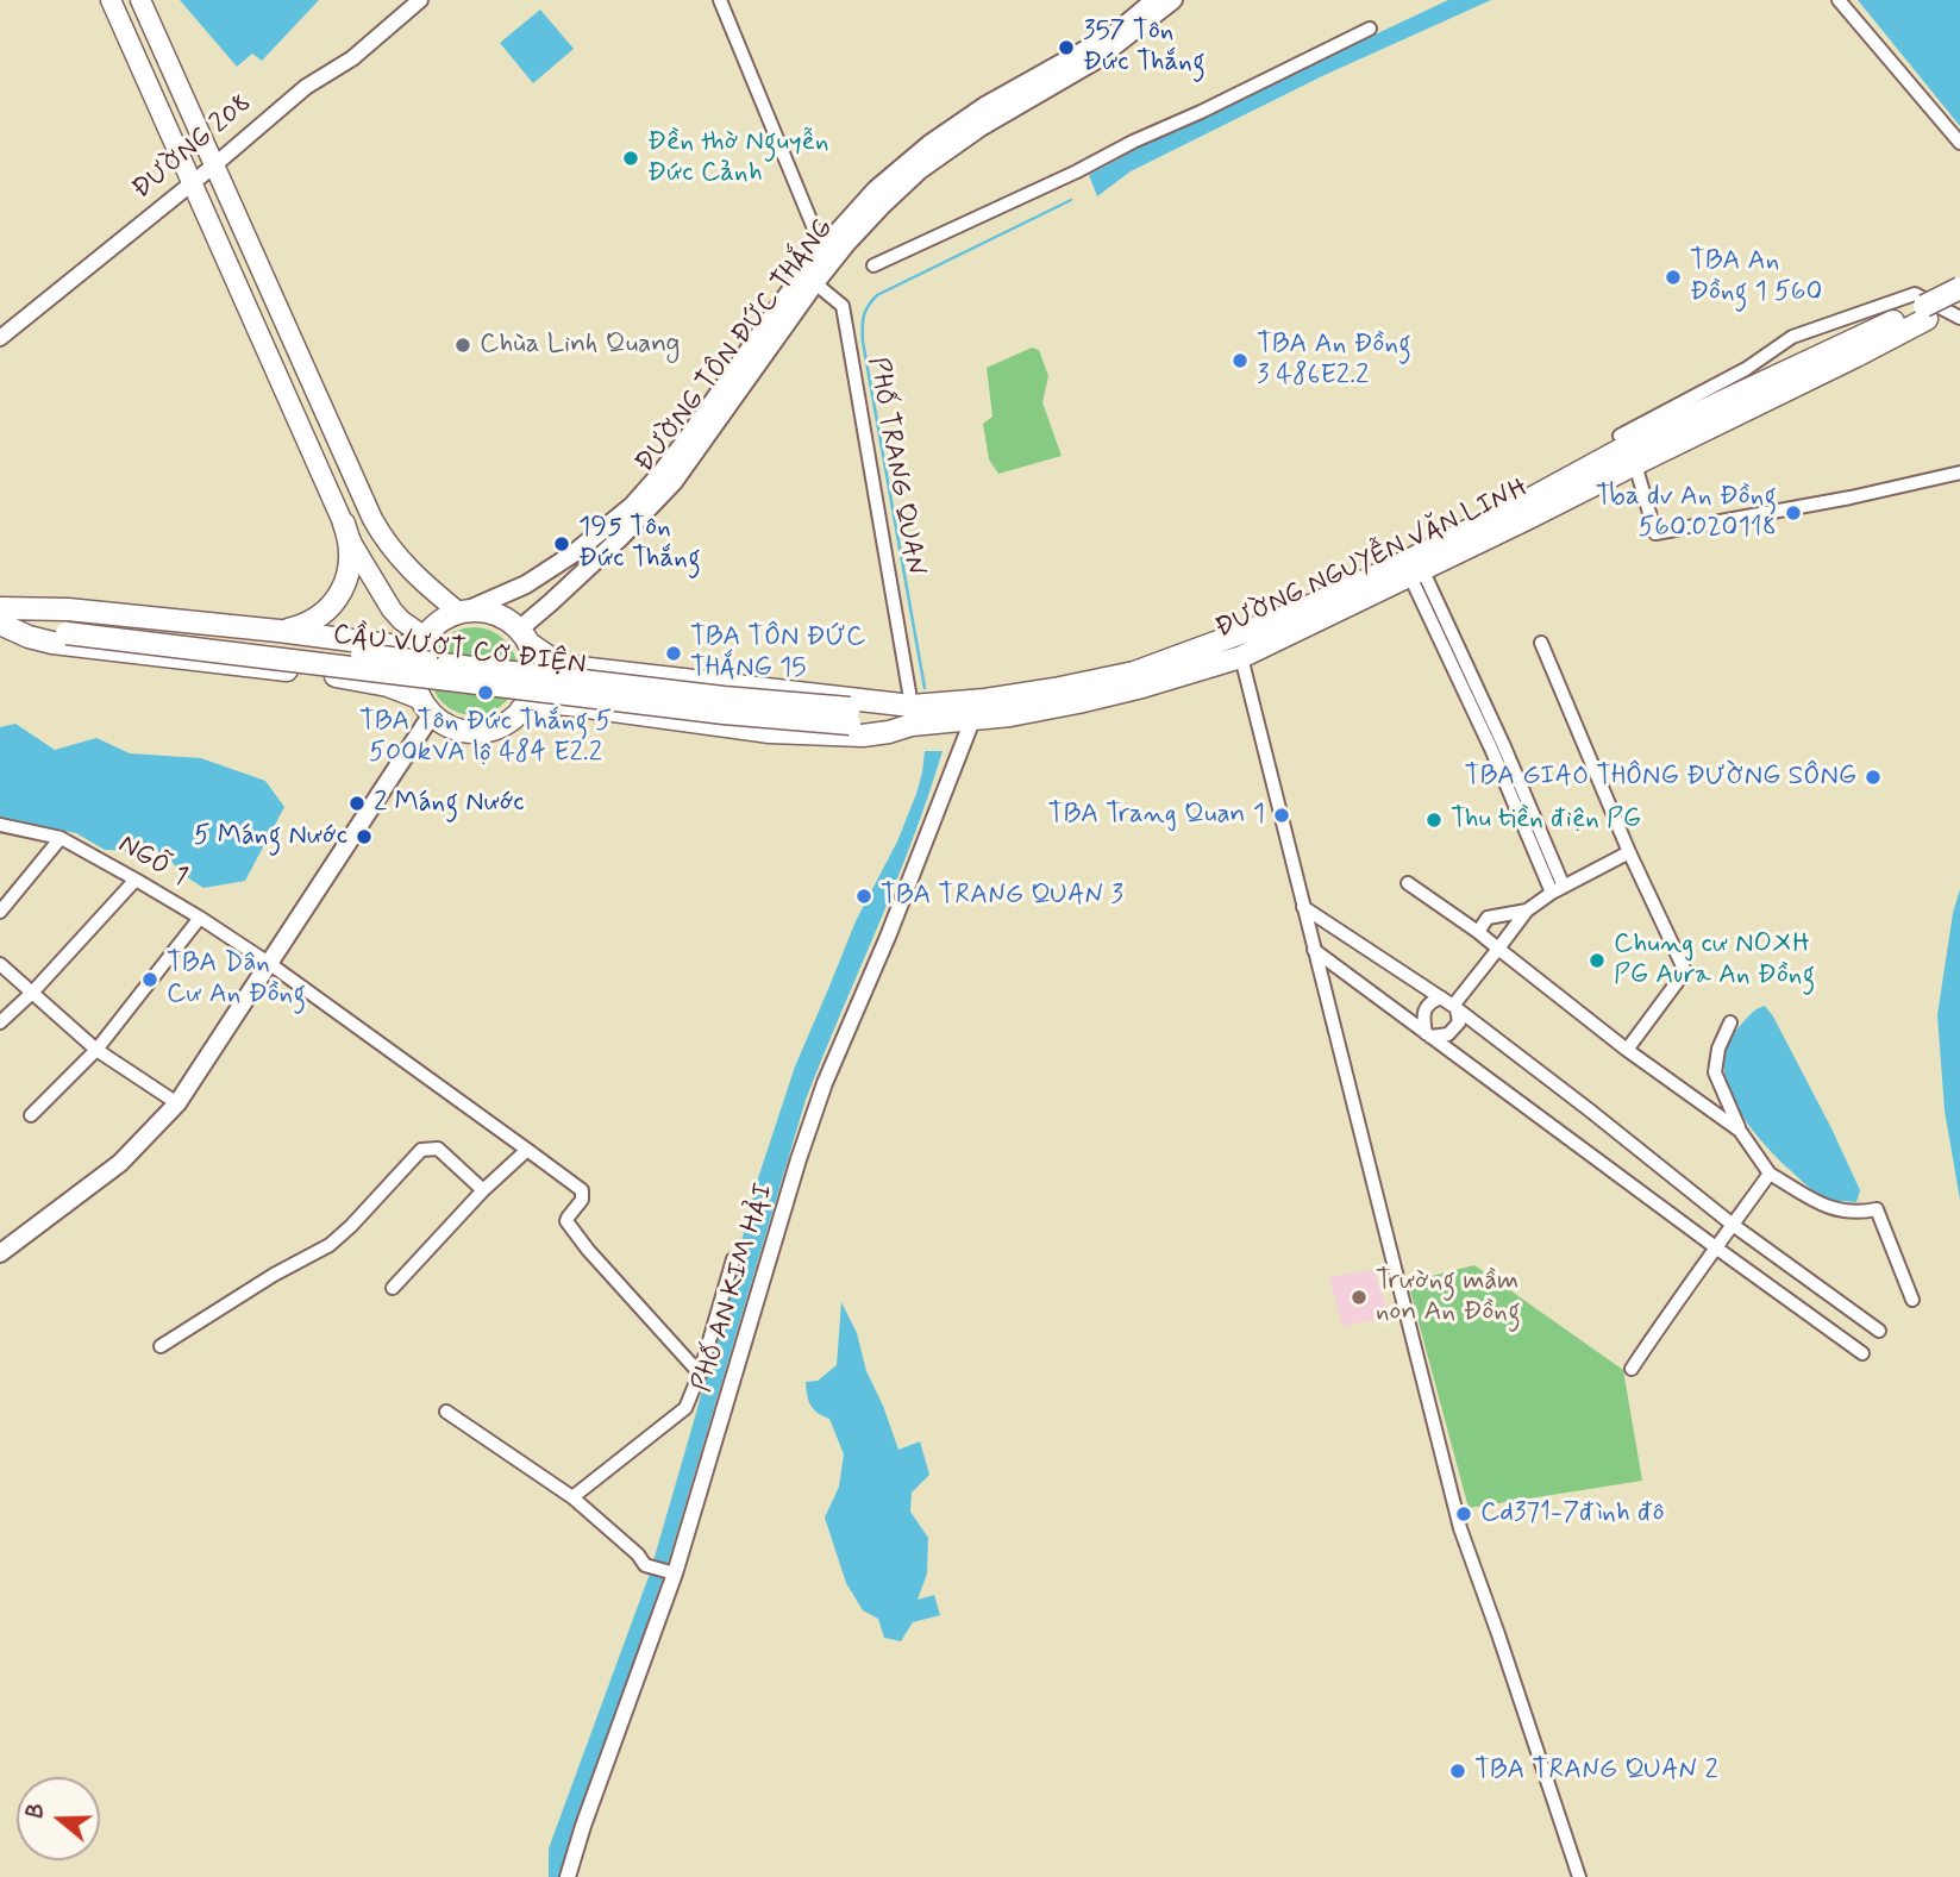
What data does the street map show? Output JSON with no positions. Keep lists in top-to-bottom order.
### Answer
{
  "streets": {
    "highway": ["ĐƯỜNG NGUYỄN VĂN LINH", "CẦU VƯỢT CƠ ĐIỆN"],
    "main road": ["ĐƯỜNG TÔN ĐỨC THẮNG"],
    "street": [
      "ĐƯỜNG 208",
      "PHỐ TRANG QUAN",
      "NGÕ 1",
      "PHỐ AN KIM HẢI"
    ]
  },
  "crossings": [
    ["ĐƯỜNG TÔN ĐỨC THẮNG", "PHỐ TRANG QUAN"],
    ["ĐƯỜNG TÔN ĐỨC THẮNG", "ĐƯỜNG NGUYỄN VĂN LINH"],
    ["PHỐ TRANG QUAN", "ĐƯỜNG NGUYỄN VĂN LINH"],
    ["PHỐ TRANG QUAN", "CẦU VƯỢT CƠ ĐIỆN"],
    ["ĐƯỜNG NGUYỄN VĂN LINH", "CẦU VƯỢT CƠ ĐIỆN"],
    ["ĐƯỜNG NGUYỄN VĂN LINH", "PHỐ AN KIM HẢI"]
  ],
  "places": [
    "357 Tôn Đức Thắng",
    "Đền thờ Nguyễn Đức Cảnh",
    "TBA An Đồng 1 560",
    "Chùa Linh Quang",
    "TBA An Đồng 3 486E2.2",
    "Tba dv An Đồng 560.020118",
    "195 Tôn Đức Thắng",
    "TBA TÔN ĐỨC THẮNG 15",
    "TBA Tôn Đức Thắng 5 500kVA lộ 484 E2.2",
    "TBA GIAO THÔNG ĐƯỜNG SÔNG",
    "2 Máng Nước",
    "TBA Trang Quan 1",
    "Thu tiền điện PG",
    "5 Máng Nước",
    "TBA TRANG QUAN 3",
    "Chung cư NOXH PG Aura An Đồng",
    "TBA Dân Cư An Đồng",
    "Trường mầm non An Đồng",
    "Cd371-7đình đô",
    "TBA TRANG QUAN 2"
  ],
  "north": "left"
}
